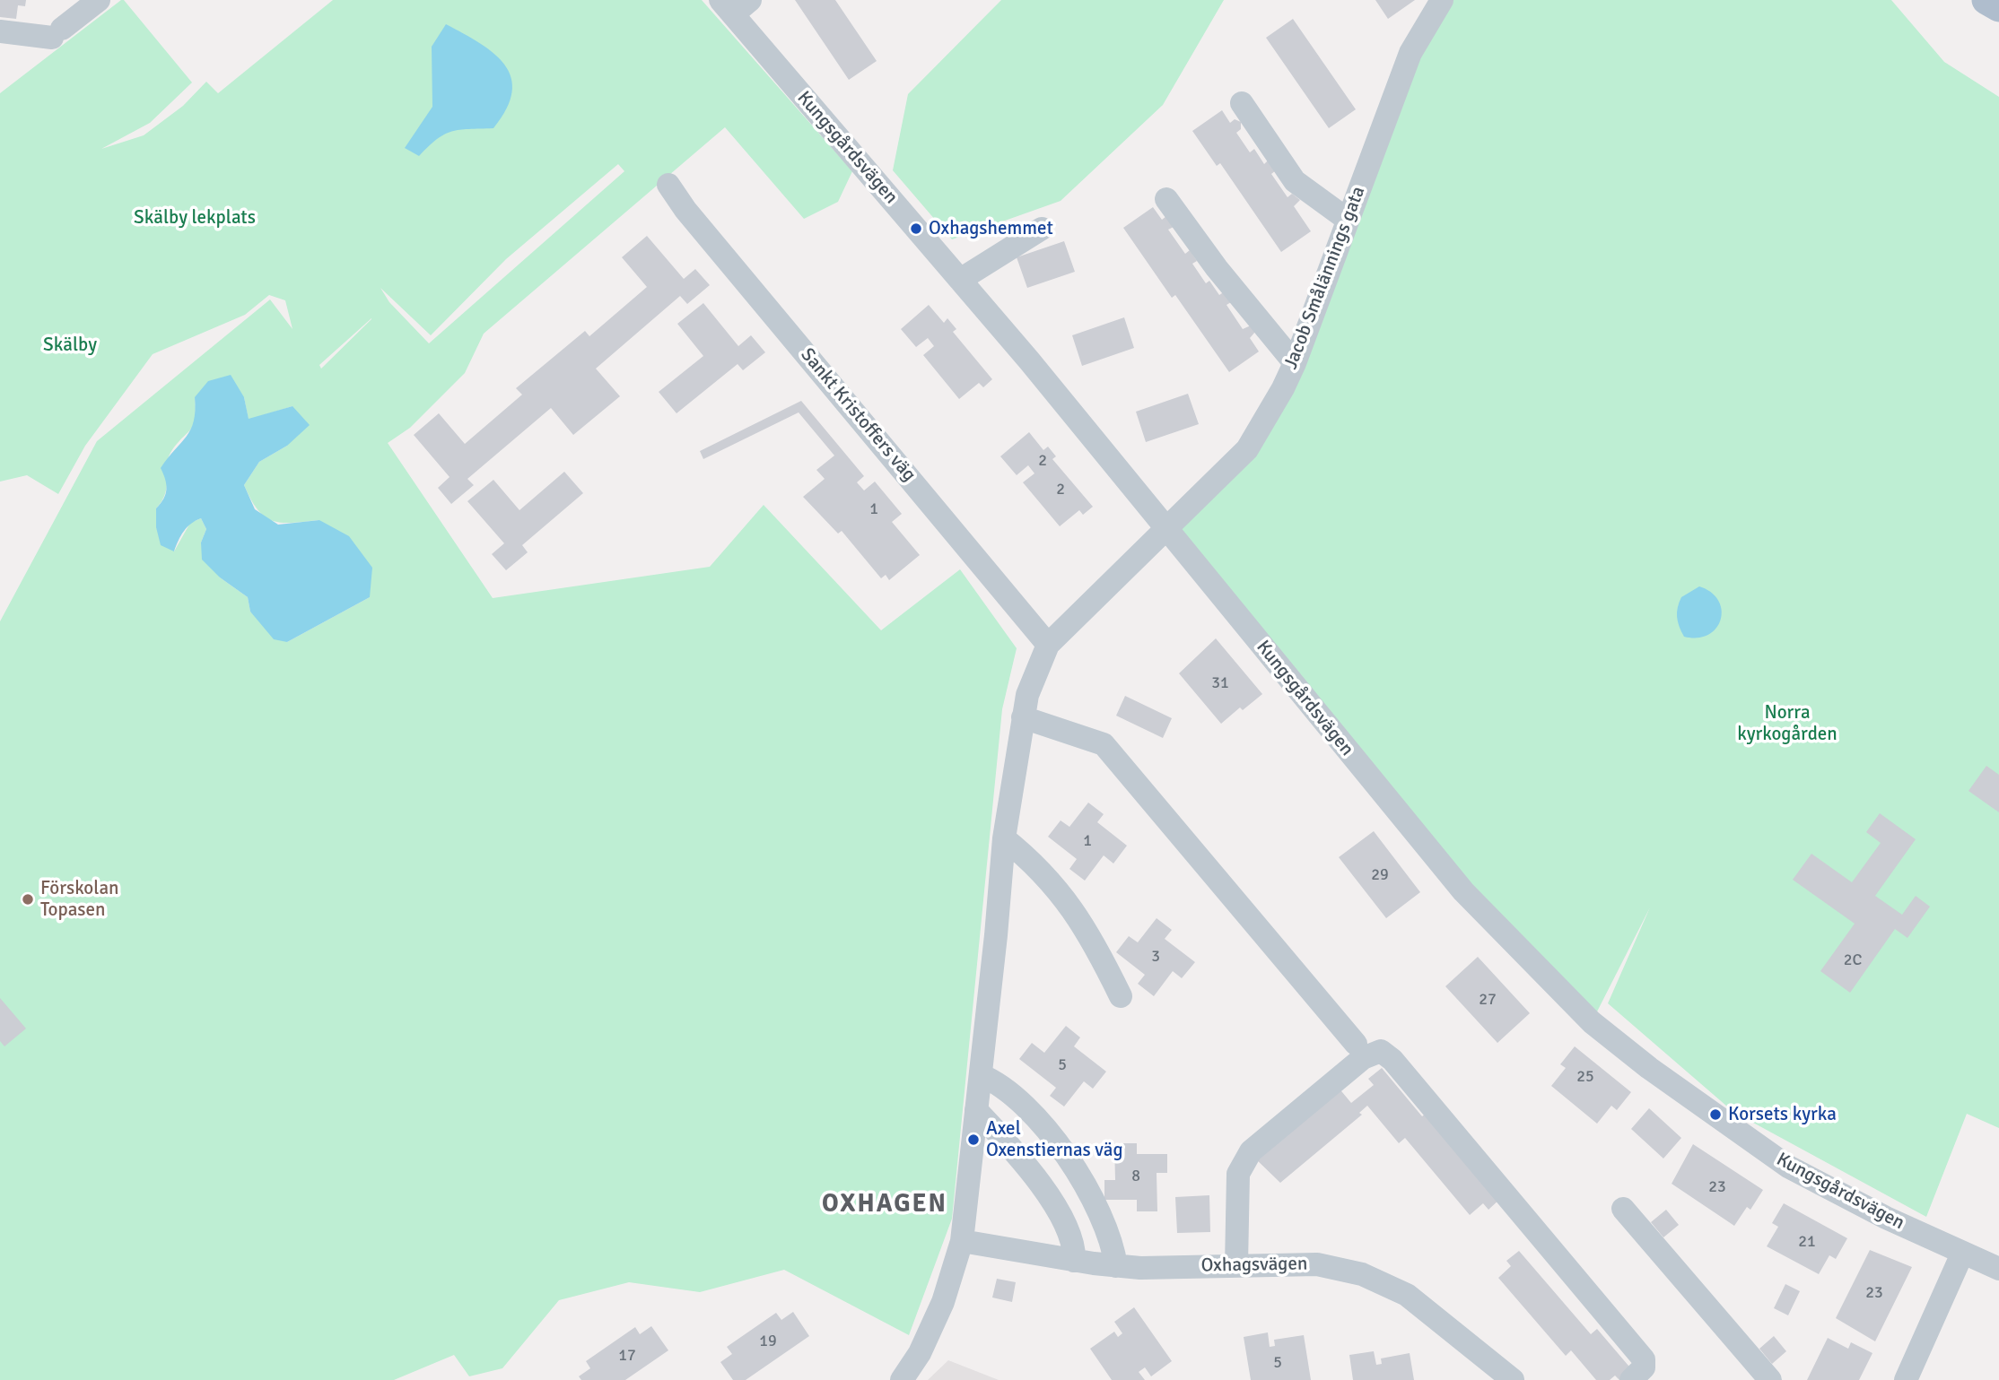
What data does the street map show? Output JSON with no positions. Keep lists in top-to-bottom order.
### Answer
{
  "streets": {
    "street": [
      "Kungsgårdsvägen",
      "Jacob Smålännings gata",
      "Sankt Kristoffers väg",
      "Oxhagsvägen"
    ]
  },
  "crossings": [
    ["Kungsgårdsvägen", "Jacob Smålännings gata"]
  ],
  "districts": ["OXHAGEN"],
  "parks": ["Skälby lekplats", "Skälby", "Norra kyrkogården"],
  "places": [
    "Oxhagshemmet",
    "Förskolan Topasen",
    "Korsets kyrka",
    "Axel Oxenstiernas väg"
  ],
  "house_numbers": [
    "2",
    "2",
    "1",
    "31",
    "1",
    "29",
    "3",
    "2C",
    "27",
    "5",
    "25",
    "8",
    "23",
    "21",
    "23",
    "19",
    "17",
    "5"
  ]
}
